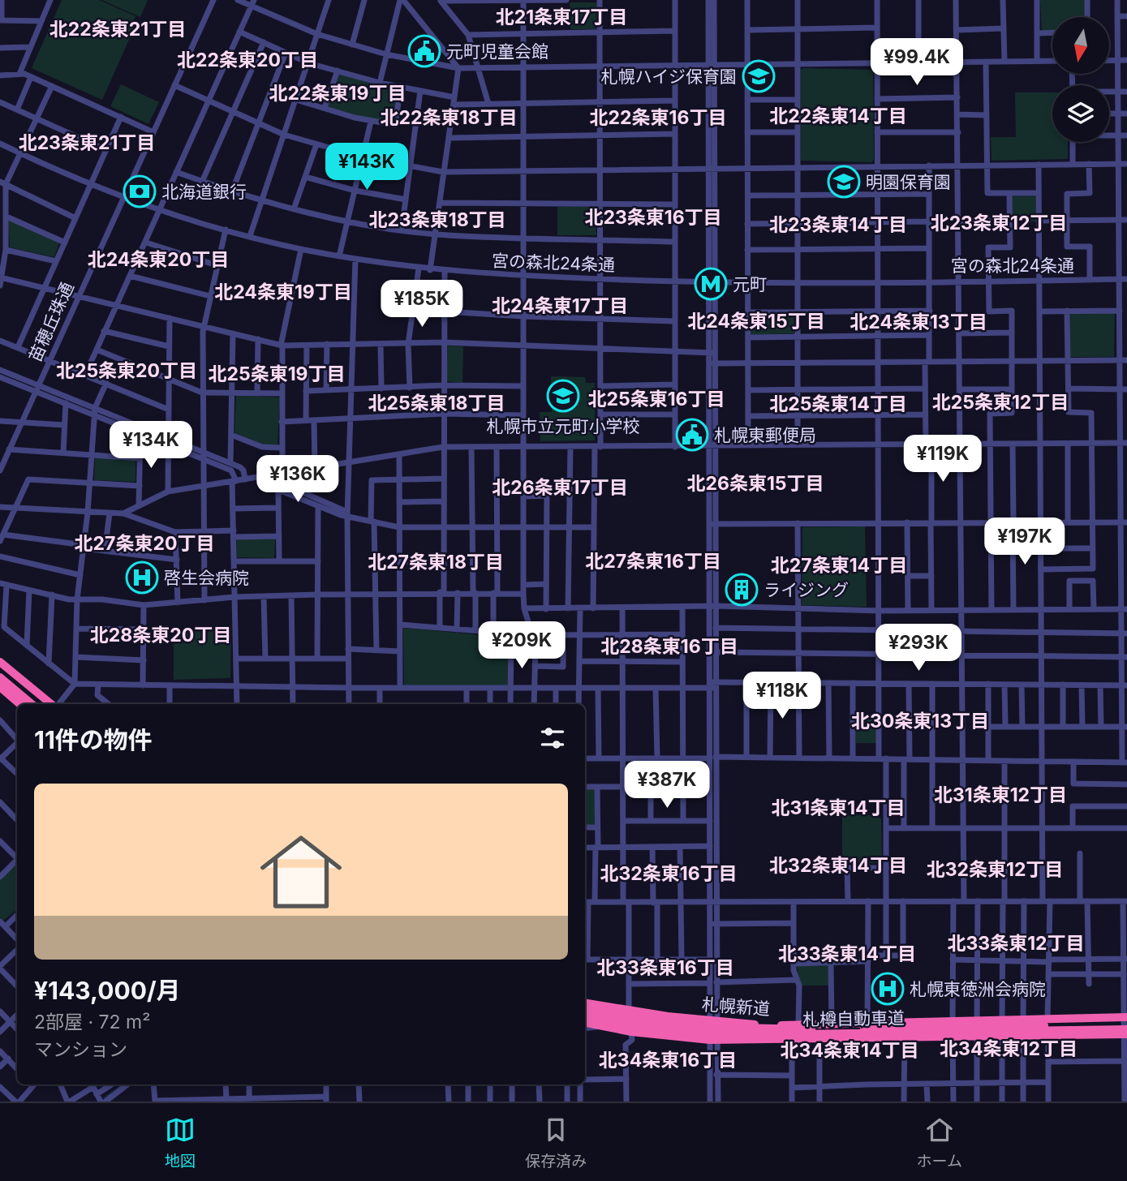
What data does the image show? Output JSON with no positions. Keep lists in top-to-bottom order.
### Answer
{
  "streets": {
    "highway": ["札幌新道", "札樽自動車道"],
    "street": ["宮の森北24条通", "苗穂丘珠通"]
  },
  "crossings": [
    ["宮の森北24条通", "苗穂丘珠通"],
    ["札幌新道", "札樽自動車道"]
  ],
  "districts": [
    "北21条東17丁目",
    "北22条東21丁目",
    "北22条東20丁目",
    "北22条東19丁目",
    "北22条東14丁目",
    "北22条東18丁目",
    "北22条東16丁目",
    "北23条東21丁目",
    "北23条東16丁目",
    "北23条東18丁目",
    "北23条東12丁目",
    "北23条東14丁目",
    "北24条東20丁目",
    "北24条東19丁目",
    "北24条東17丁目",
    "北24条東15丁目",
    "北24条東13丁目",
    "北25条東20丁目",
    "北25条東19丁目",
    "北25条東16丁目",
    "北25条東12丁目",
    "北25条東18丁目",
    "北25条東14丁目",
    "北26条東15丁目",
    "北26条東17丁目",
    "北27条東20丁目",
    "北27条東16丁目",
    "北27条東18丁目",
    "北27条東14丁目",
    "北28条東20丁目",
    "北28条東16丁目",
    "北30条東13丁目",
    "北31条東12丁目",
    "北31条東14丁目",
    "北32条東14丁目",
    "北32条東12丁目",
    "北32条東16丁目",
    "北33条東12丁目",
    "北33条東14丁目",
    "北33条東16丁目",
    "北34条東12丁目",
    "北34条東14丁目",
    "北34条東16丁目"
  ],
  "places": {
    "public building": ["元町児童会館", "札幌東郵便局"],
    "school or university": ["札幌ハイジ保育園", "明園保育園", "札幌市立元町小学校"],
    "bank": ["北海道銀行"],
    "metro station": ["元町"],
    "hospital": ["啓生会病院", "札幌東徳洲会病院"],
    "building": ["ライジング"]
  },
  "north": "bottom",
  "page": {
    "price": [
      "¥99.4K",
      "¥143K",
      "¥185K",
      "¥134K",
      "¥119K",
      "¥136K",
      "¥197K",
      "¥209K",
      "¥293K",
      "¥118K",
      "¥387K"
    ],
    "heading": "11件の物件",
    "list": [
      {
        "name": "¥143,000/月",
        "note": "2部屋 · 72 m² · マンション"
      }
    ],
    "tabs": ["地図", "保存済み", "ホーム"]
  }
}
